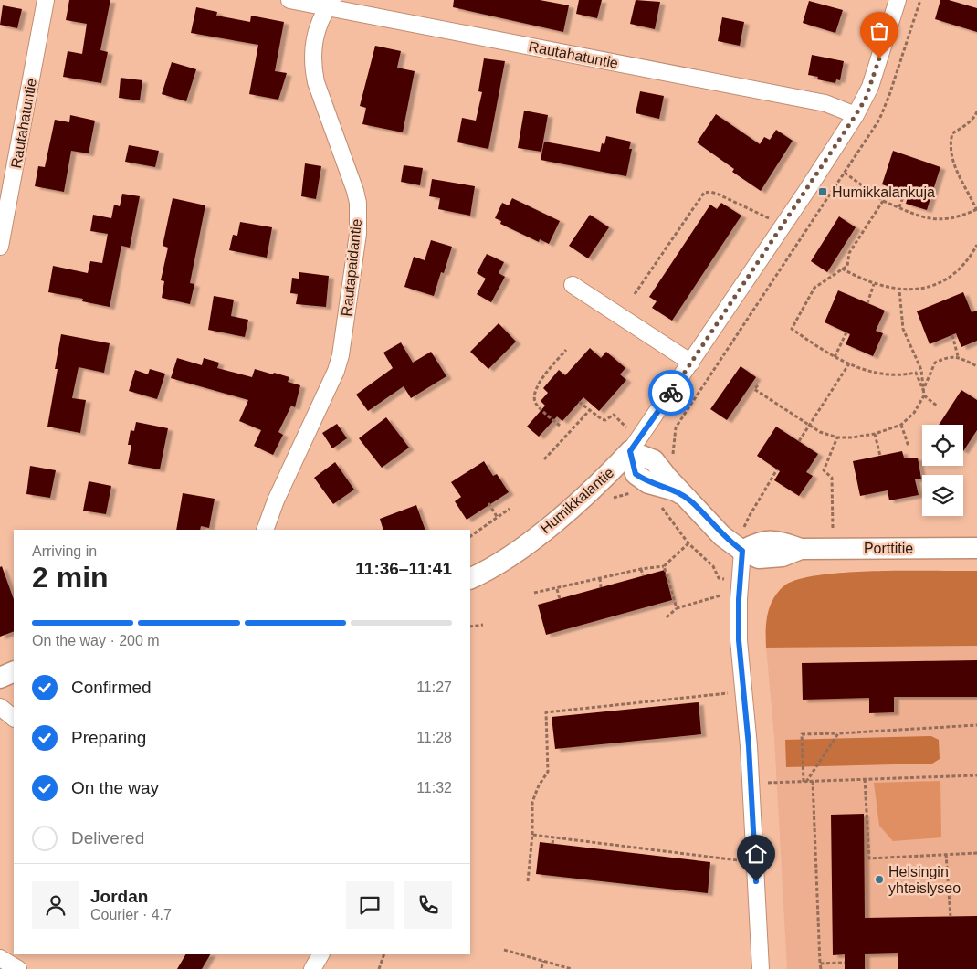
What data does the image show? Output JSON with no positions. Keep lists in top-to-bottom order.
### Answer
{
  "streets": {
    "street": [
      "Rautahatuntie",
      "Rautapaidantie",
      "Humikkalantie",
      "Porttitie"
    ]
  },
  "crossings": [
    ["Rautahatuntie", "Rautapaidantie"],
    ["Rautahatuntie", "Humikkalantie"],
    ["Humikkalantie", "Porttitie"]
  ],
  "places": {
    "transit": ["Humikkalankuja"],
    "other": ["Helsingin yhteislyseo"]
  },
  "page": {
    "heading": ["2 min", "Arriving in", "11:36–11:41"],
    "panel": ["Jordan", "Courier · 4.7"],
    "bar": "On the way · 200 m",
    "list": [
      ["Confirmed", "11:27"],
      ["Preparing", "11:28"],
      ["On the way", "11:32"],
      "Delivered"
    ]
  }
}
